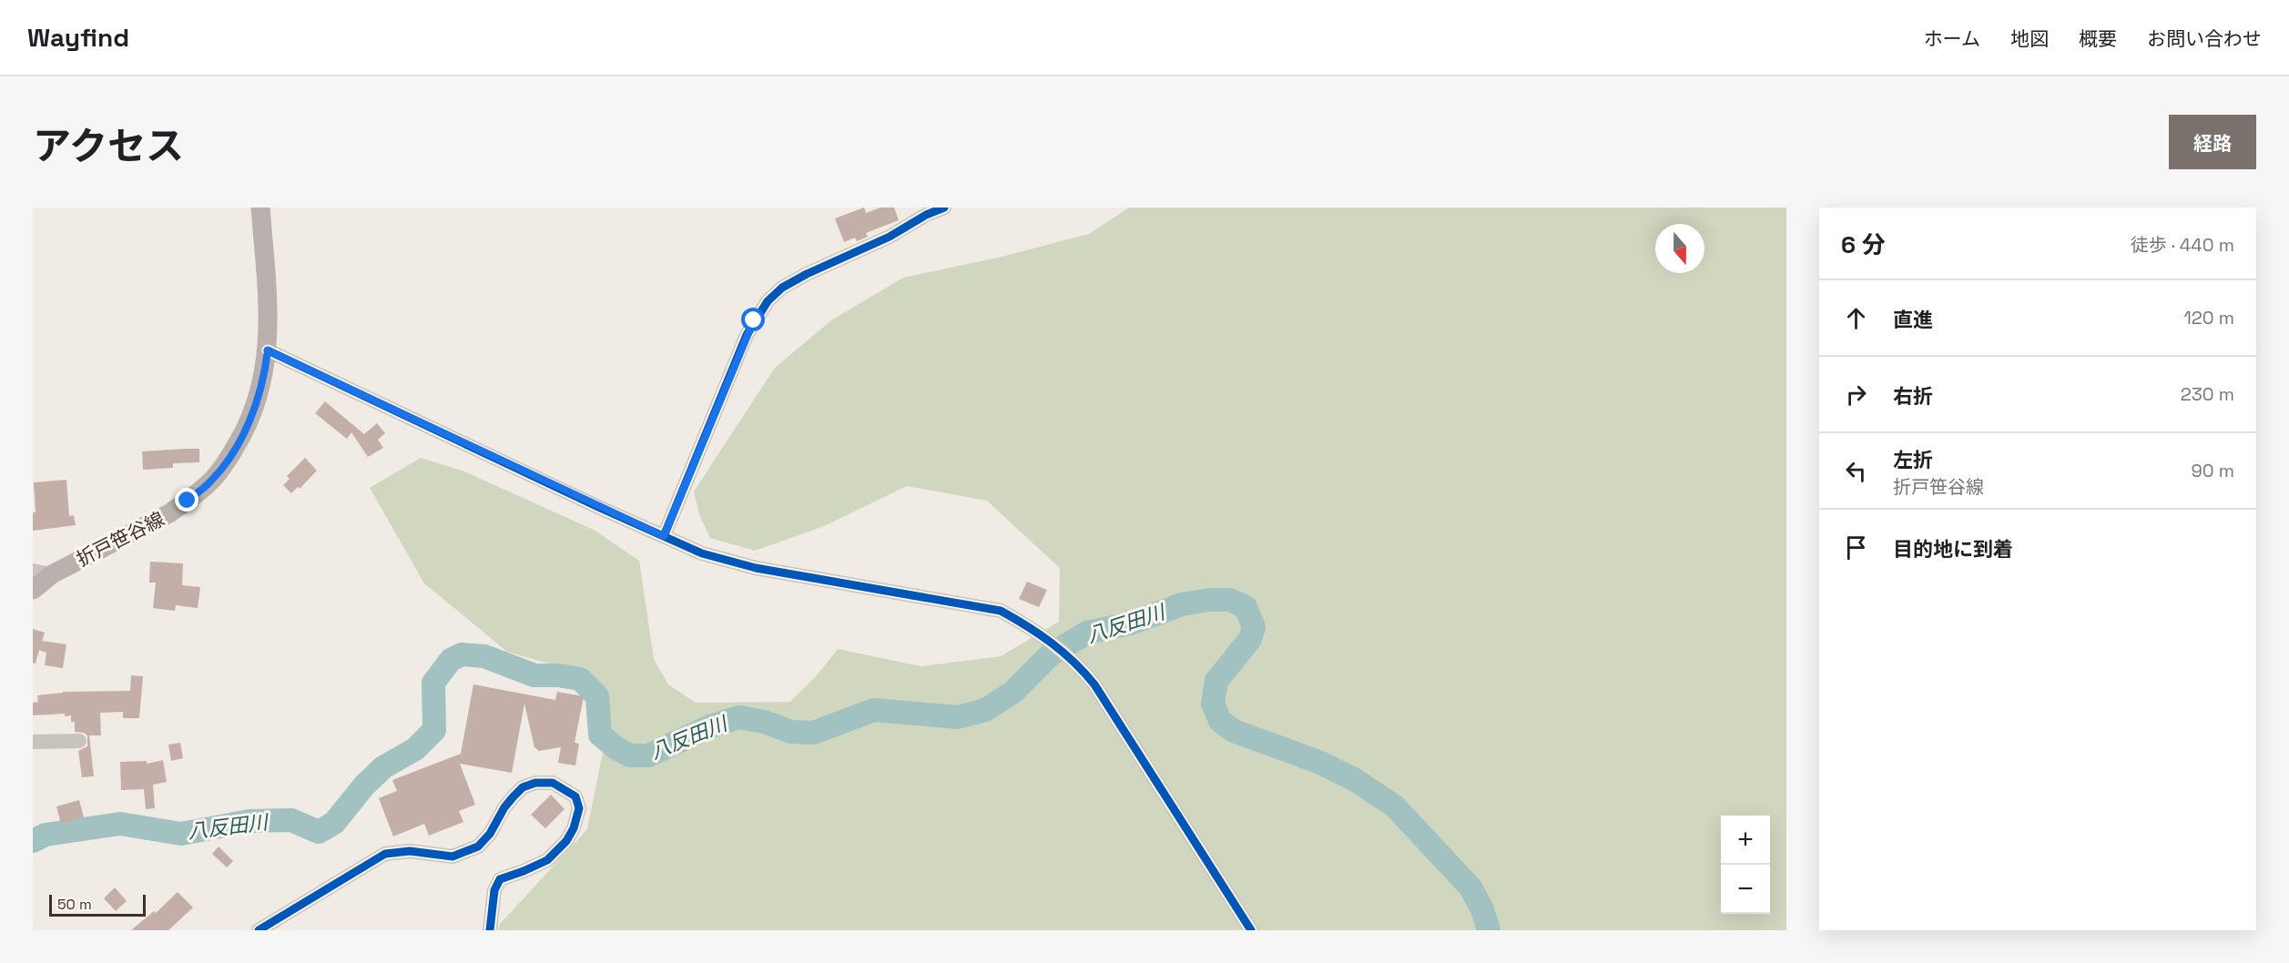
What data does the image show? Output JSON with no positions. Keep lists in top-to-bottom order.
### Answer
{
  "streets": {
    "main road": ["折戸笹谷線"]
  },
  "water": ["八反田川"],
  "scale_bar": "50 m",
  "north": "bottom",
  "page": {
    "header": "Wayfind",
    "nav": [
      "ホーム",
      "地図",
      "概要",
      "お問い合わせ"
    ],
    "title": "アクセス",
    "buttons": "経路",
    "heading": ["6 分", "徒歩 · 440 m"],
    "list": [
      ["直進", "120 m"],
      ["右折", "230 m"],
      ["左折", "折戸笹谷線", "90 m"],
      "目的地に到着"
    ],
    "map_buttons": ["+", "−"],
    "scale": "50 m"
  }
}
